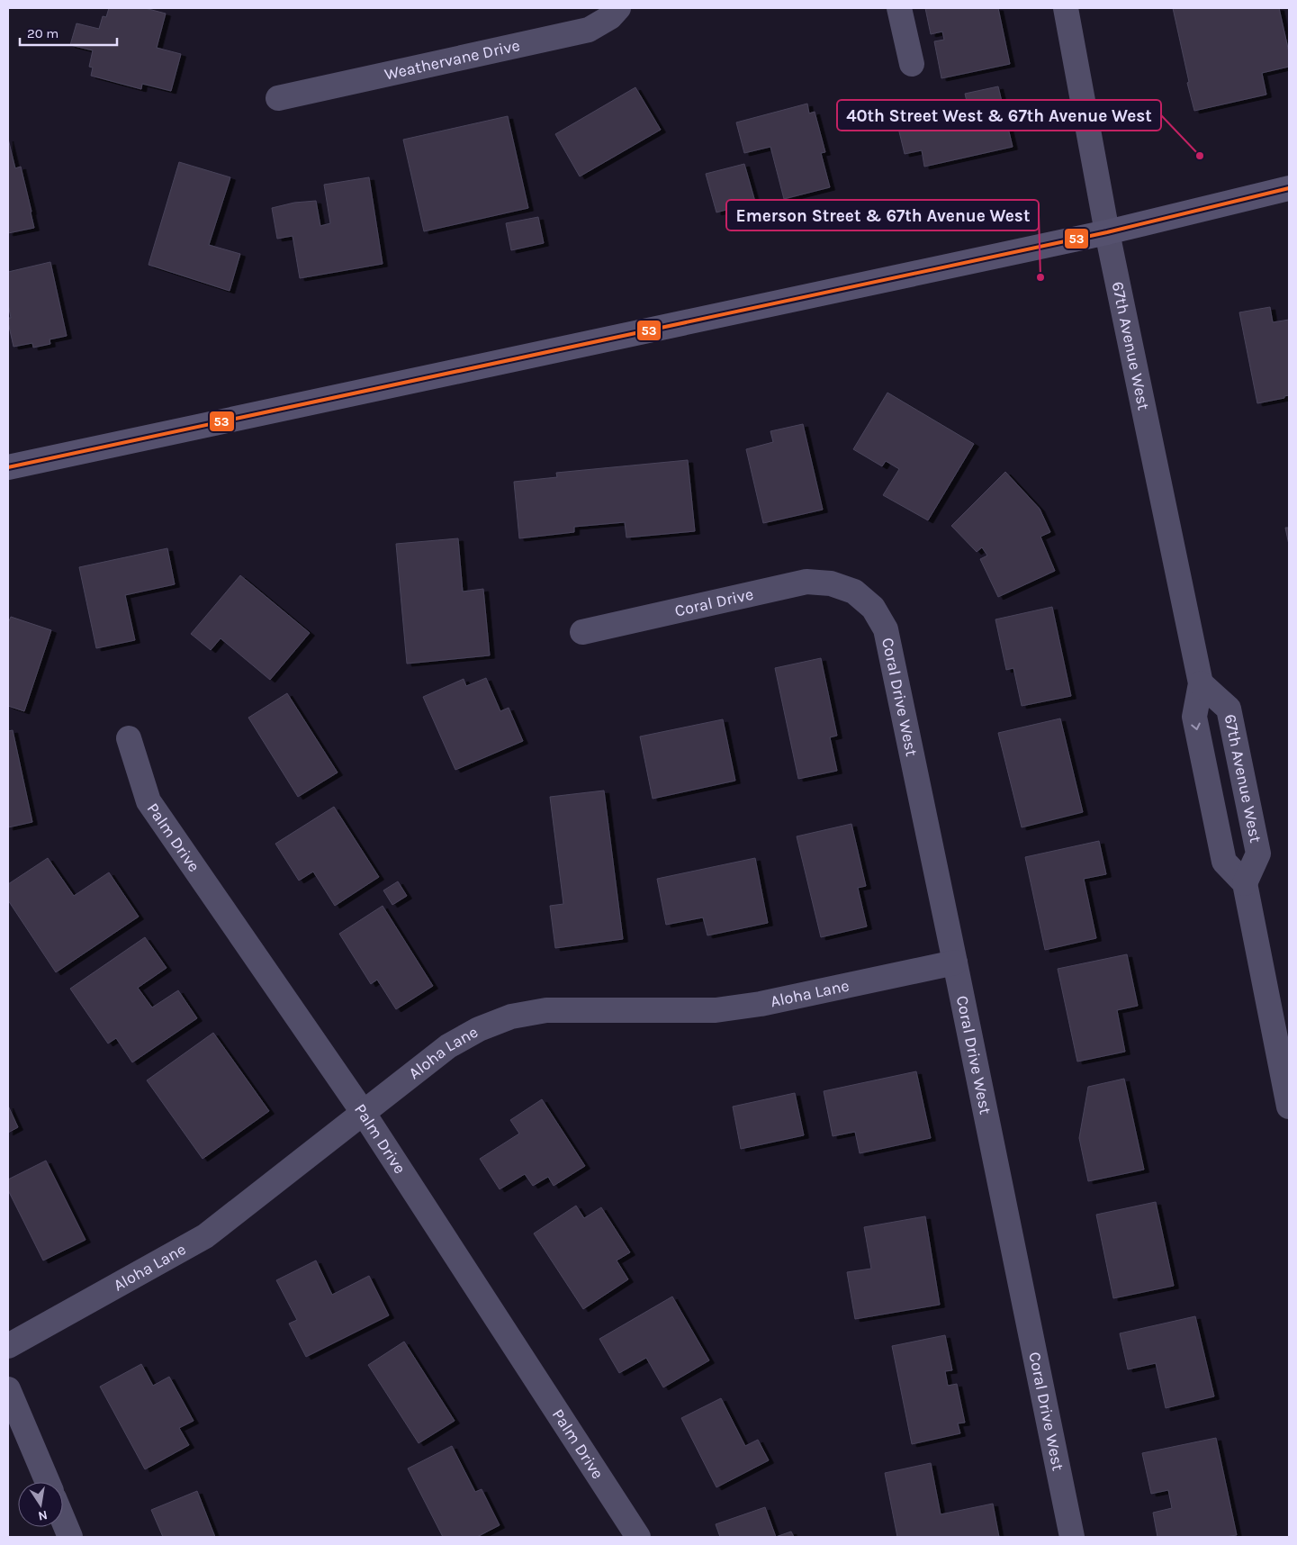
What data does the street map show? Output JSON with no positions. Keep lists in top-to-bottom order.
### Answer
{
  "streets": {
    "street": [
      "Weathervane Drive",
      "67th Avenue West",
      "Coral Drive",
      "Coral Drive West",
      "Palm Drive",
      "Aloha Lane"
    ]
  },
  "crossings": [
    ["Coral Drive", "Coral Drive West"],
    ["Coral Drive West", "Aloha Lane"],
    ["Palm Drive", "Aloha Lane"]
  ],
  "places": ["40th Street West & 67th Avenue West", "Emerson Street & 67th Avenue West"],
  "lines": ["transit line 53"],
  "scale_bar": "20 m",
  "north": "bottom"
}
